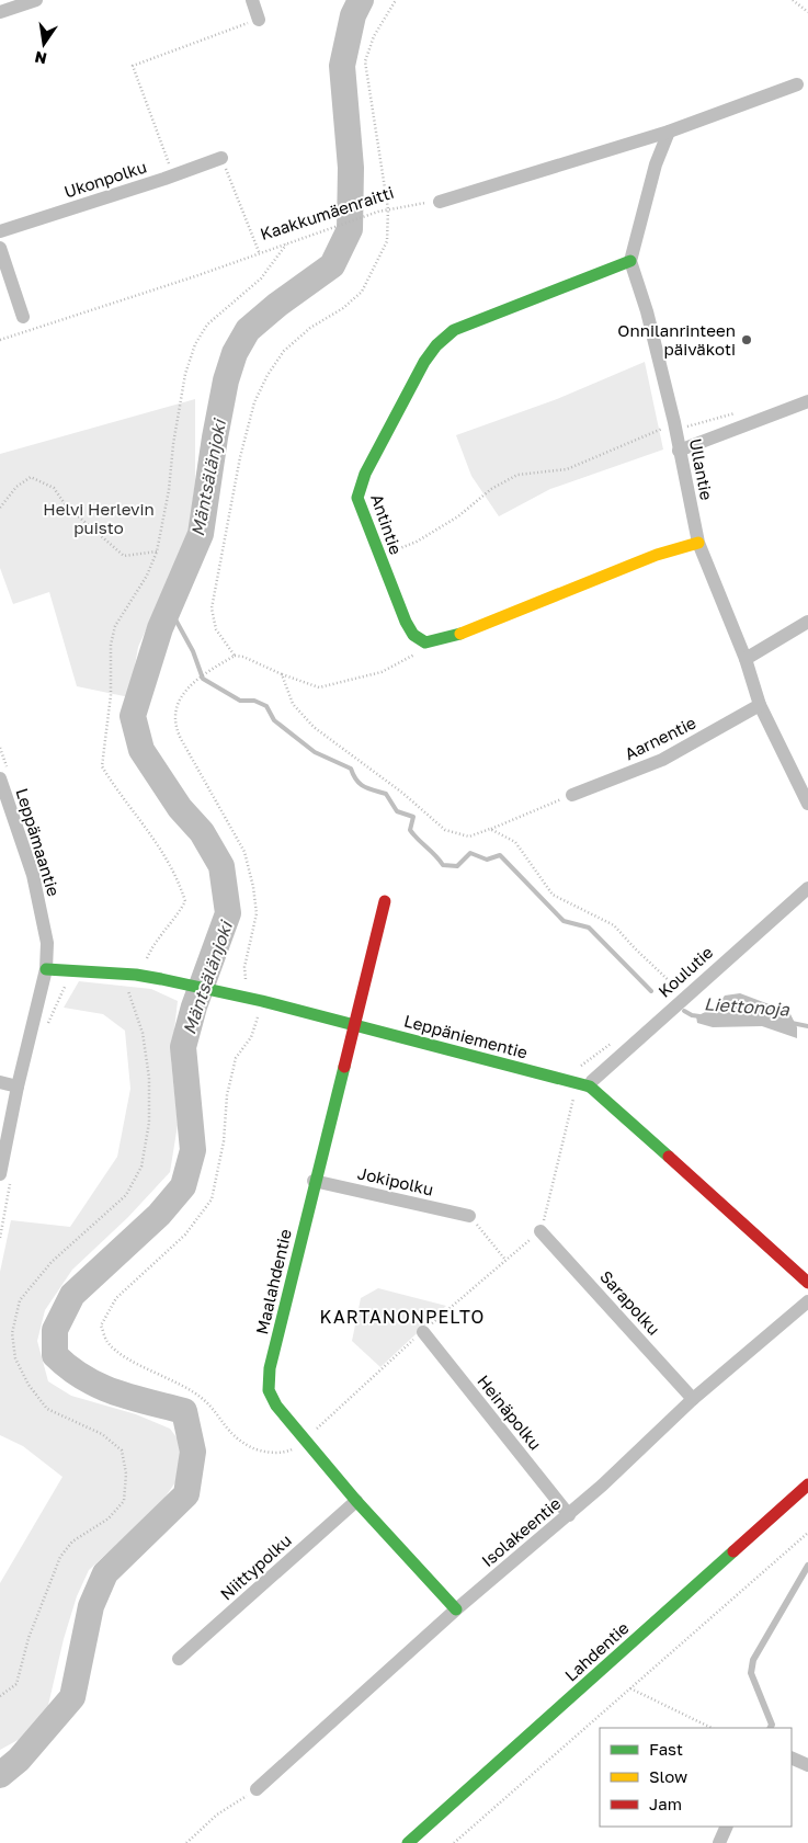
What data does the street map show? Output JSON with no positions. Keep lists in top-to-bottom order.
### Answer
{
  "streets": {
    "street": [
      "Ukonpolku",
      "Ullantie",
      "Antintie",
      "Aarnentie",
      "Leppämaantie",
      "Koulutie",
      "Leppäniementie",
      "Jokipolku",
      "Maalahdentie",
      "Sarapolku",
      "Heinäpolku",
      "Isolakeentie",
      "Niittypolku",
      "Lahdentie"
    ],
    "path": ["Kaakkumäenraitti"]
  },
  "crossings": [
    ["Ullantie", "Antintie"],
    ["Ullantie", "Aarnentie"],
    ["Leppämaantie", "Leppäniementie"],
    ["Koulutie", "Leppäniementie"],
    ["Leppäniementie", "Maalahdentie"],
    ["Jokipolku", "Maalahdentie"],
    ["Maalahdentie", "Isolakeentie"],
    ["Maalahdentie", "Niittypolku"],
    ["Sarapolku", "Isolakeentie"],
    ["Heinäpolku", "Isolakeentie"]
  ],
  "districts": ["KARTANONPELTO"],
  "water": ["Mäntsälänjoki", "Liettonoja"],
  "parks": ["Helvi Herlevin puisto"],
  "places": ["Onnilanrinteen päiväkoti"],
  "legend": ["Fast", "Slow", "Jam"],
  "north": "bottom"
}
